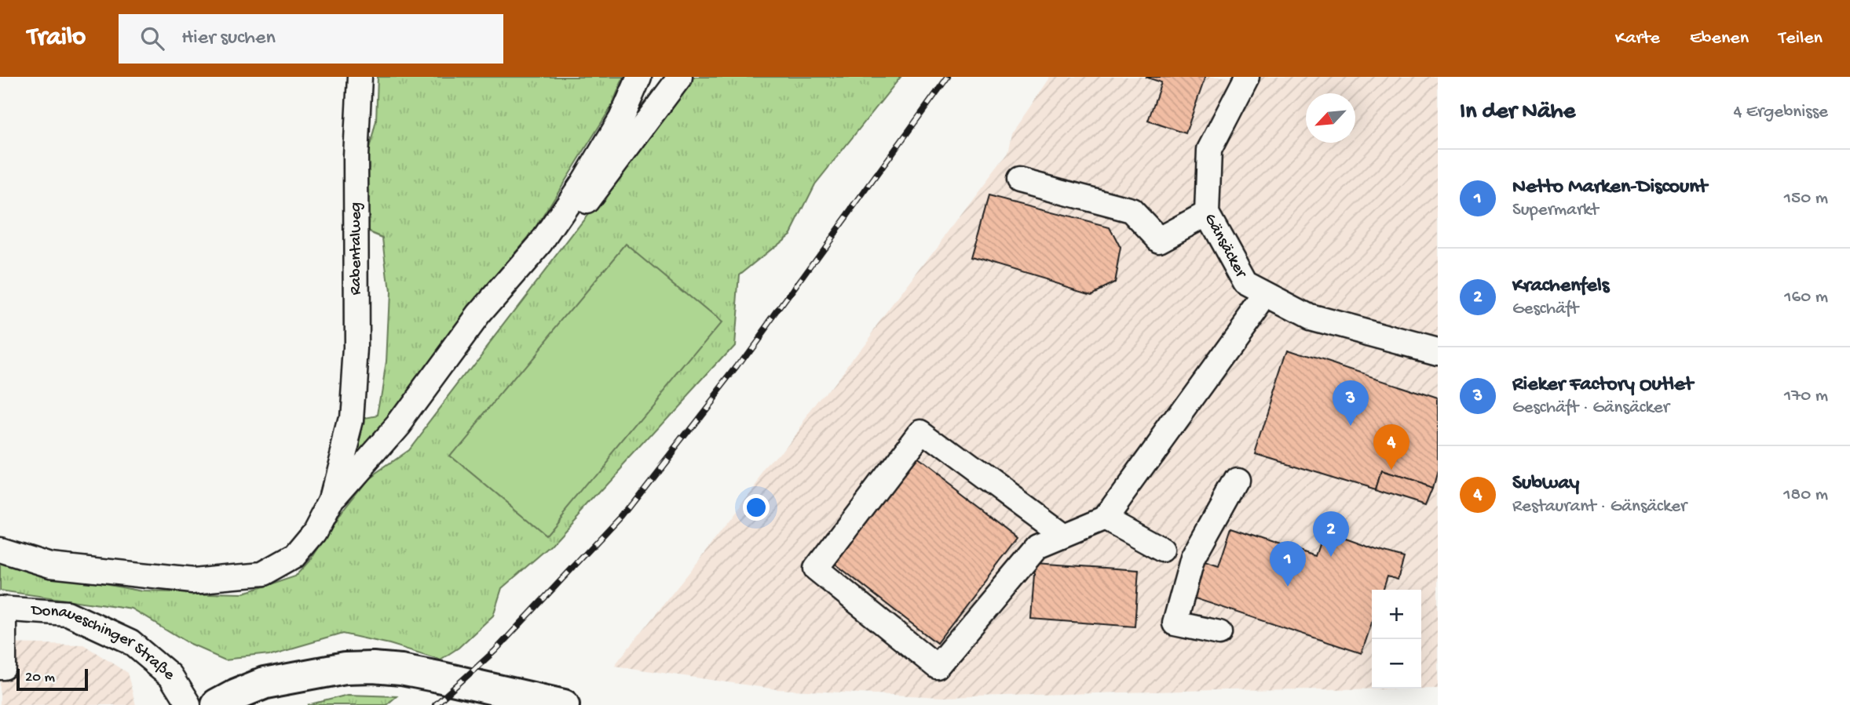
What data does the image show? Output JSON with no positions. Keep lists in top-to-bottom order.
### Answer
{
  "streets": {
    "street": ["Gänsäcker", "Rabentalweg", "Donaueschinger Straße"]
  },
  "scale_bar": "20 m",
  "north": "bottom left",
  "page": {
    "header": "Trailo",
    "search": "Hier suchen",
    "nav": ["Karte", "Ebenen", "Teilen"],
    "heading": ["In der Nähe", "4 Ergebnisse"],
    "list": [
      {
        "mark": "1",
        "name": "Netto Marken-Discount",
        "note": "Supermarkt",
        "value": "150 m"
      },
      {
        "mark": "2",
        "name": "Krachenfels",
        "note": "Geschäft",
        "value": "160 m"
      },
      {
        "mark": "3",
        "name": "Rieker Factory Outlet",
        "note": "Geschäft · Gänsäcker",
        "value": "170 m"
      },
      {
        "mark": "4",
        "name": "Subway",
        "note": "Restaurant · Gänsäcker",
        "value": "180 m"
      }
    ],
    "pins": [
      "3",
      "4",
      "2",
      "1"
    ],
    "map_buttons": ["+", "−"],
    "scale": "20 m"
  }
}
